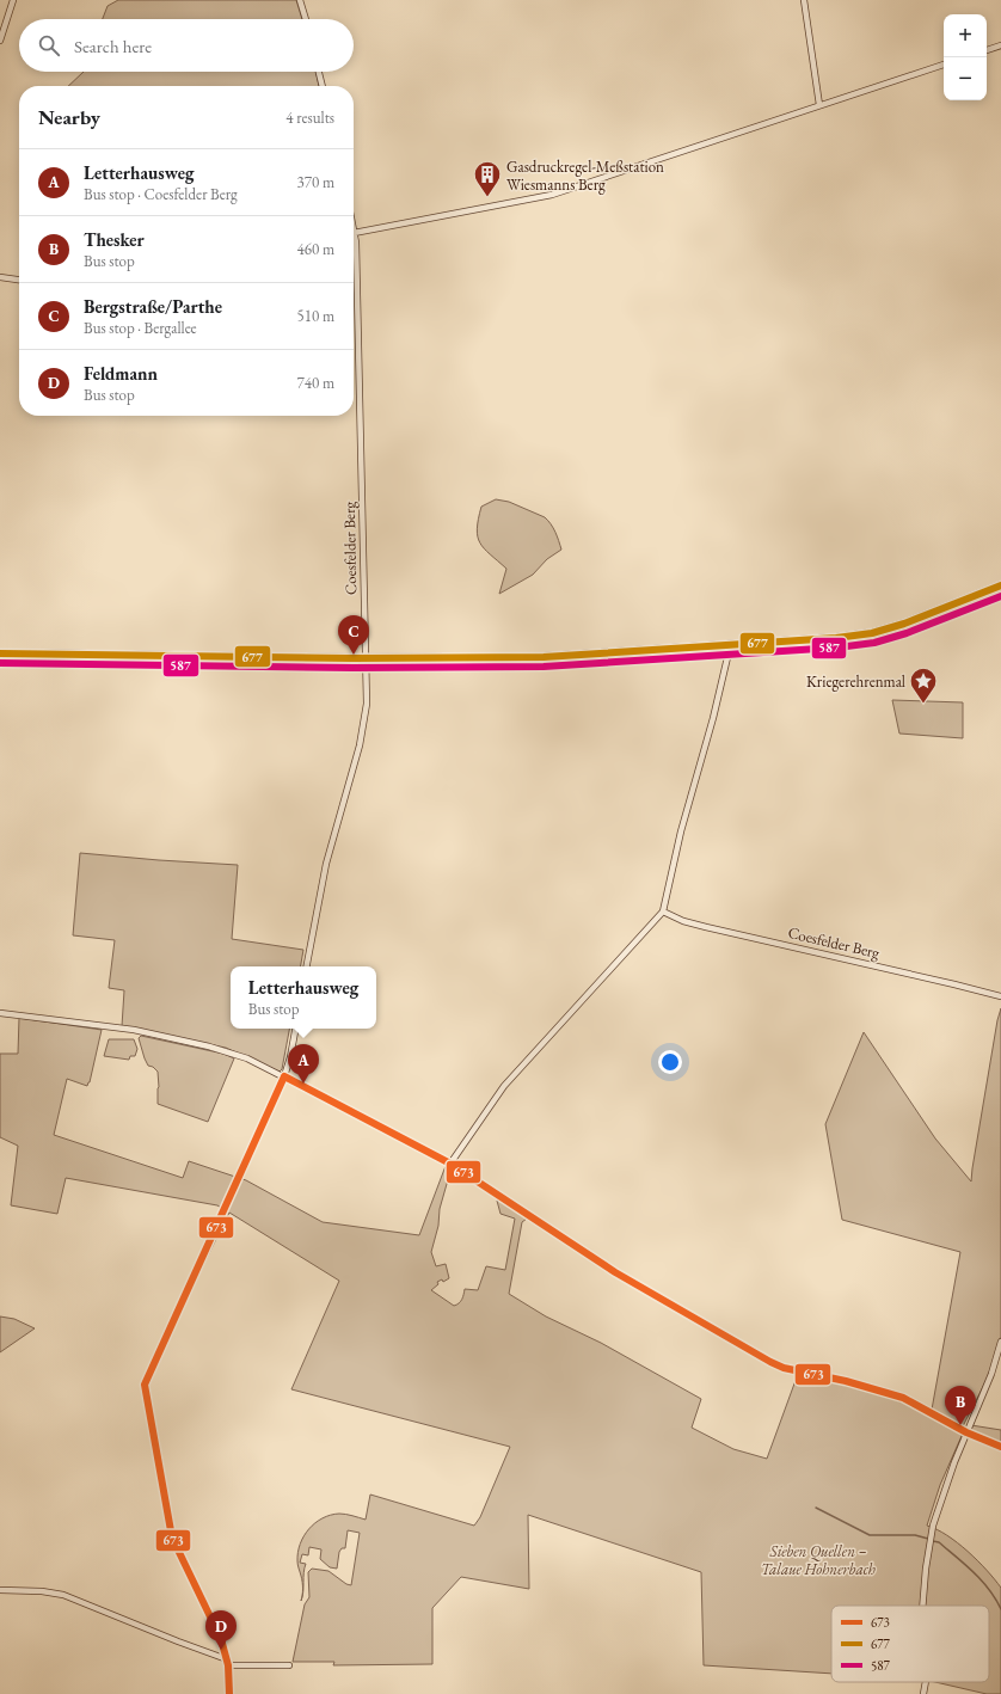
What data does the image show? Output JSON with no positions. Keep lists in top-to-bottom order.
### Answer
{
  "streets": {
    "street": ["Coesfelder Berg"]
  },
  "parks": ["Sieben Quellen – Talaue Hohnerbach"],
  "places": {
    "building": ["Gasdruckregel-Meßstation Wiesmanns Berg"],
    "place": ["Kriegerehrenmal"]
  },
  "lines": ["transit line 677", "transit line 587", "transit line 673"],
  "legend": ["673", "677", "587"],
  "page": {
    "map_buttons": ["+", "−"],
    "search": "Search here",
    "heading": ["Nearby", "4 results"],
    "list": [
      {
        "mark": "A",
        "name": "Letterhausweg",
        "note": "Bus stop · Coesfelder Berg",
        "value": "370 m"
      },
      {
        "mark": "B",
        "name": "Thesker",
        "note": "Bus stop",
        "value": "460 m"
      },
      {
        "mark": "C",
        "name": "Bergstraße/Parthe",
        "note": "Bus stop · Bergallee",
        "value": "510 m"
      },
      {
        "mark": "D",
        "name": "Feldmann",
        "note": "Bus stop",
        "value": "740 m"
      }
    ],
    "pins": [
      "C",
      "A",
      "B",
      "D"
    ],
    "popup": ["Letterhausweg", "Bus stop"]
  }
}
